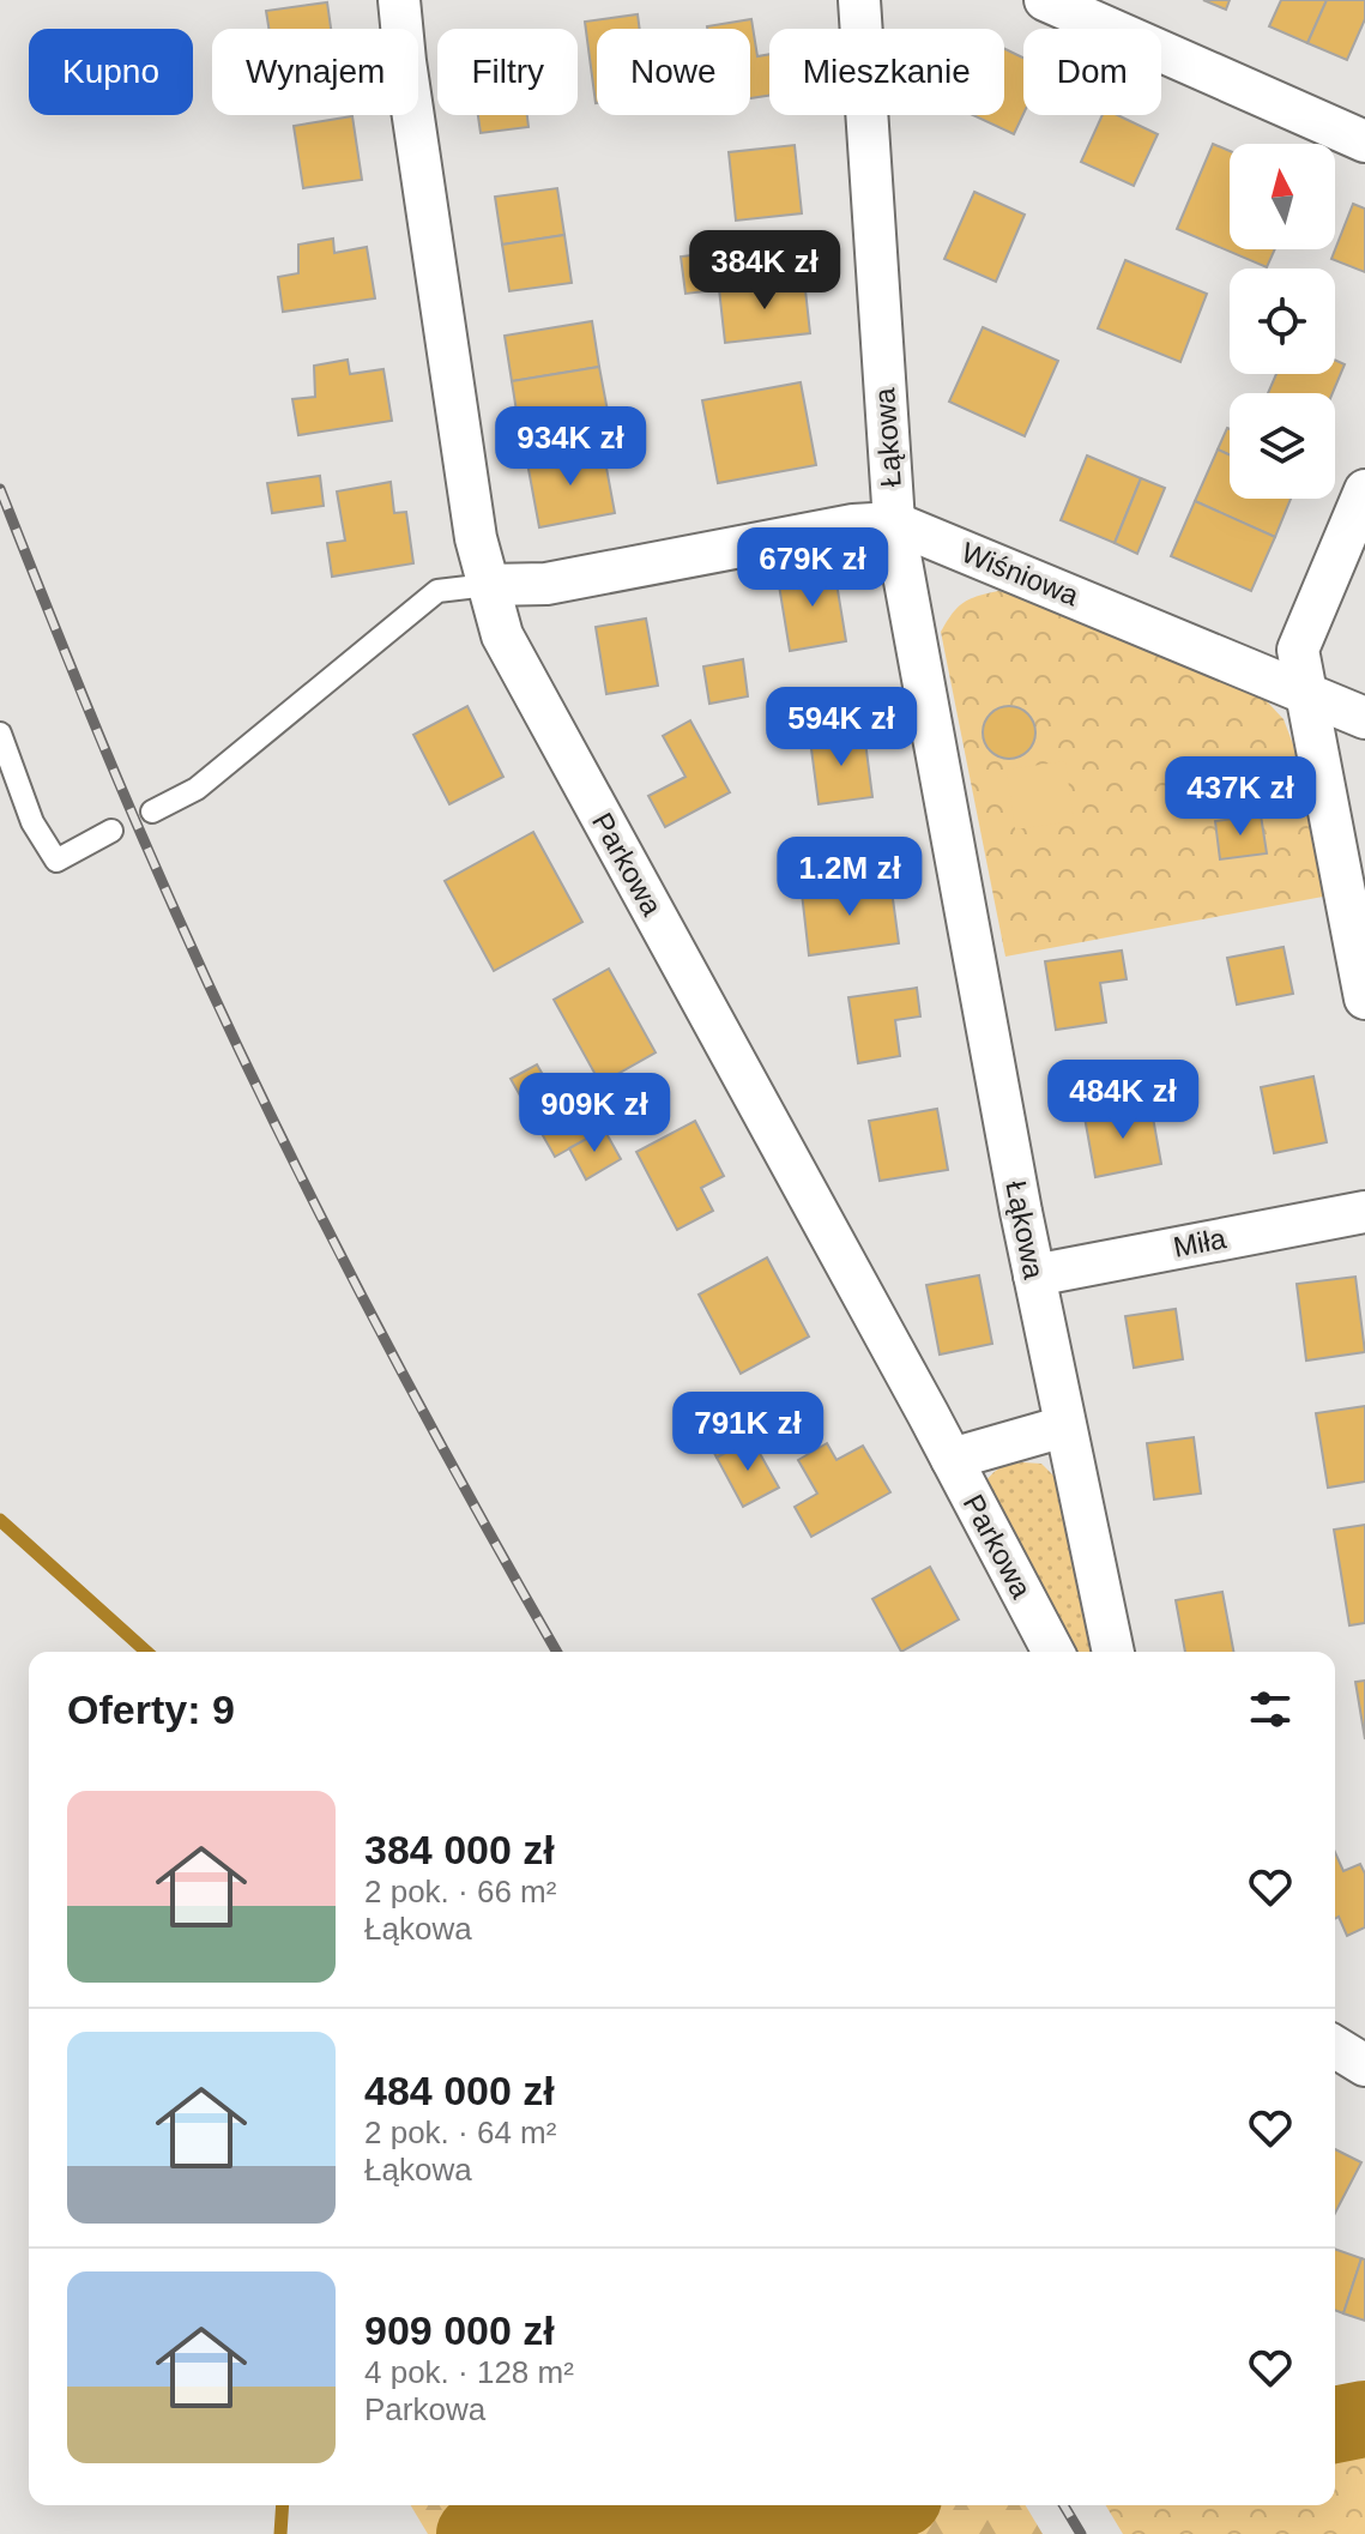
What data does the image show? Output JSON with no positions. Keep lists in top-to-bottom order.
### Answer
{
  "streets": {
    "street": [
      "Łąkowa",
      "Wiśniowa",
      "Parkowa",
      "Miła"
    ]
  },
  "crossings": [
    ["Łąkowa", "Wiśniowa"],
    ["Łąkowa", "Miła"],
    ["Wiśniowa", "Parkowa"]
  ],
  "north": "top",
  "page": {
    "chip": [
      "Kupno",
      "Wynajem",
      "Filtry",
      "Nowe",
      "Mieszkanie",
      "Dom"
    ],
    "price": [
      "384K zł",
      "934K zł",
      "679K zł",
      "594K zł",
      "437K zł",
      "1.2M zł",
      "484K zł",
      "909K zł",
      "791K zł"
    ],
    "heading": "Oferty: 9",
    "list": [
      {
        "name": "384 000 zł",
        "note": "2 pok. · 66 m² · Łąkowa"
      },
      {
        "name": "484 000 zł",
        "note": "2 pok. · 64 m² · Łąkowa"
      },
      {
        "name": "909 000 zł",
        "note": "4 pok. · 128 m² · Parkowa"
      }
    ]
  }
}
